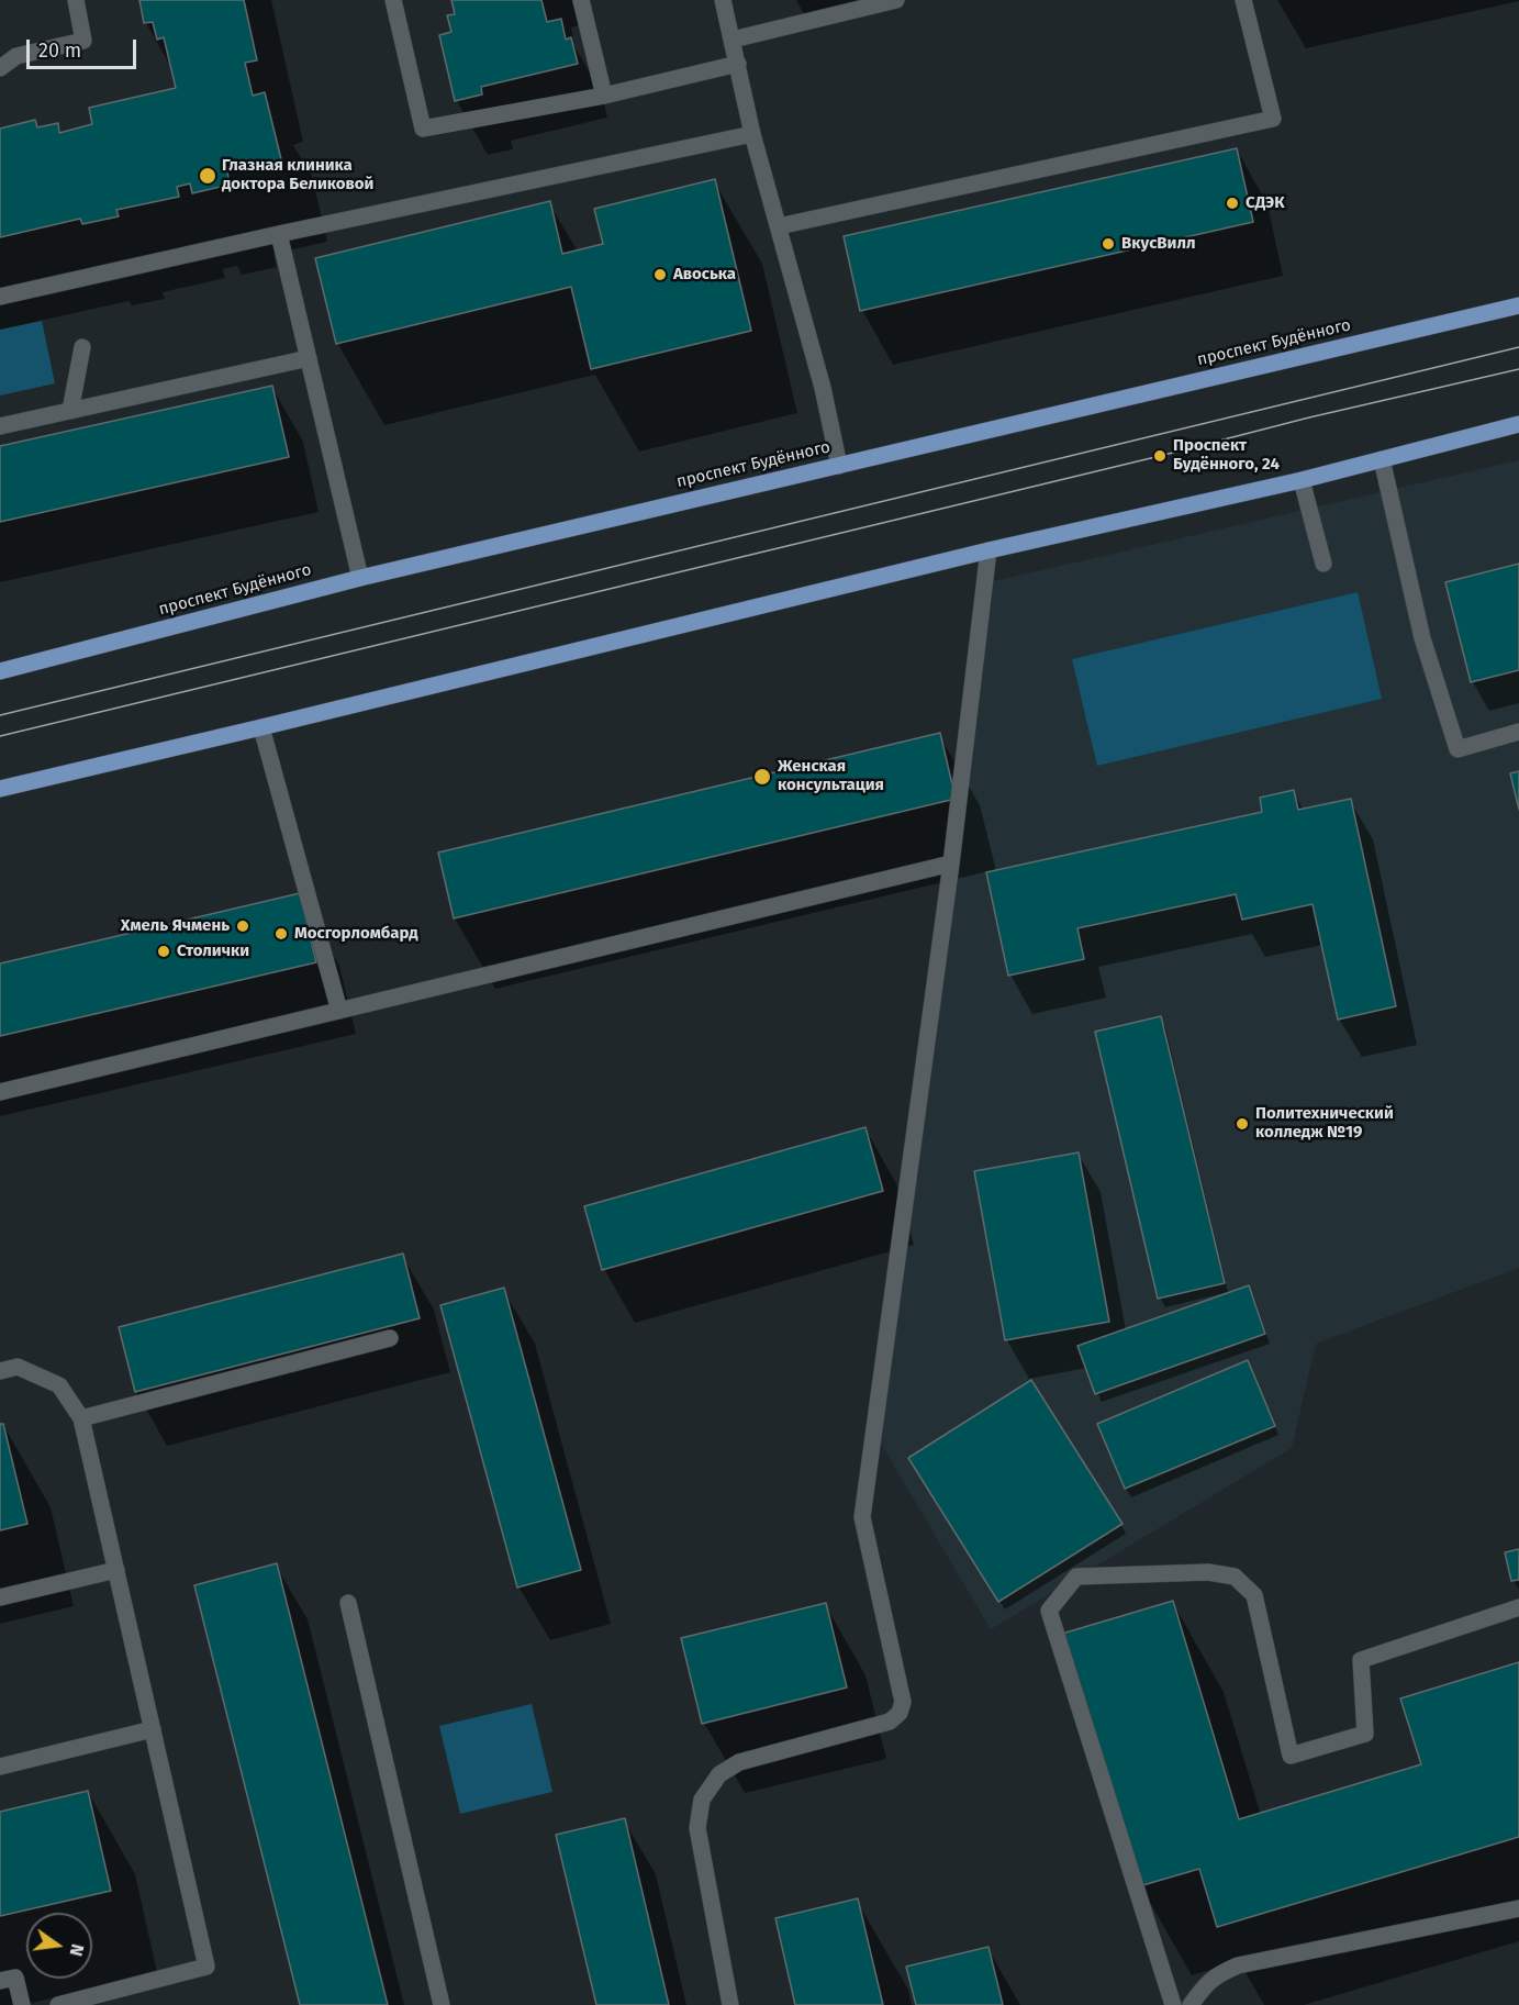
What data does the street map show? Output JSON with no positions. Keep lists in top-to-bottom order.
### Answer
{
  "streets": {
    "main road": ["проспект Будённого"]
  },
  "places": [
    "Глазная клиника доктора Беликовой",
    "СДЭК",
    "ВкусВилл",
    "Авоська",
    "Проспект Будённого, 24",
    "Женская консультация",
    "Хмель Ячмень",
    "Мосгорломбард",
    "Столички",
    "Политехнический колледж №19"
  ],
  "scale_bar": "20 m",
  "north": "right"
}
